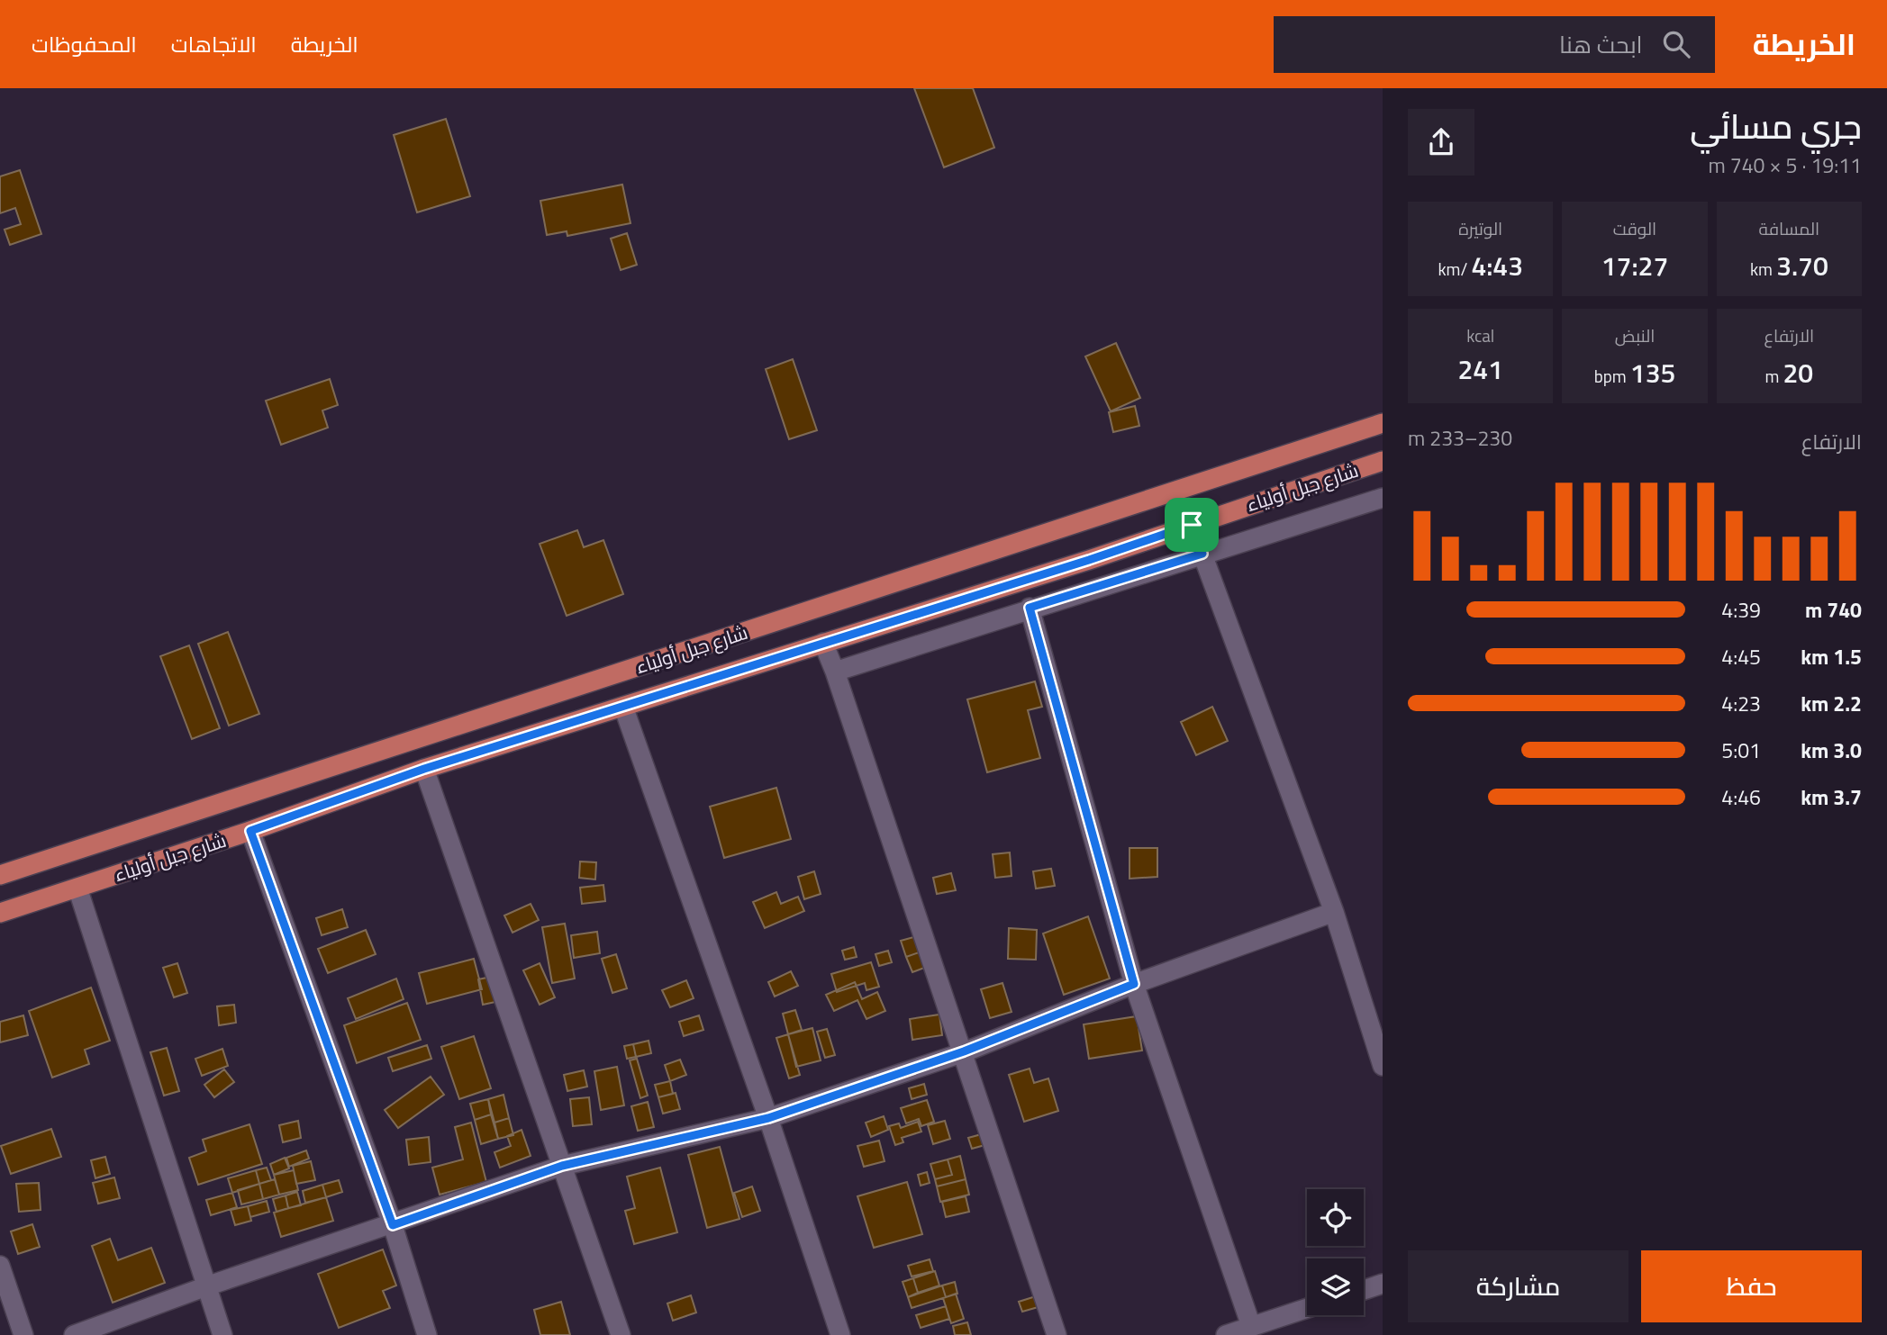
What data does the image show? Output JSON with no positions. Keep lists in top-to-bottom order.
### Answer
{
  "streets": {
    "main road": ["شارع جبل أولياء"]
  },
  "page": {
    "header": "الخريطة",
    "search": "ابحث هنا",
    "nav": ["الخريطة", "الاتجاهات", "المحفوظات"],
    "heading": ["جري مسائي", "19:11 · 5 × 740 m"],
    "stats": [
      ["المسافة", "3.70 km"],
      ["الوقت", "17:27"],
      ["الوتيرة", "4:43 /km"],
      ["الارتفاع", "20 m"],
      ["النبض", "135 bpm"],
      ["kcal", "241"]
    ],
    "chart": ["الارتفاع", "230–233 m"],
    "list": [
      {
        "name": "740 m",
        "note": "4:39"
      },
      {
        "name": "1.5 km",
        "note": "4:45"
      },
      {
        "name": "2.2 km",
        "note": "4:23"
      },
      {
        "name": "3.0 km",
        "note": "5:01"
      },
      {
        "name": "3.7 km",
        "note": "4:46"
      }
    ],
    "buttons": ["حفظ", "مشاركة"]
  }
}
